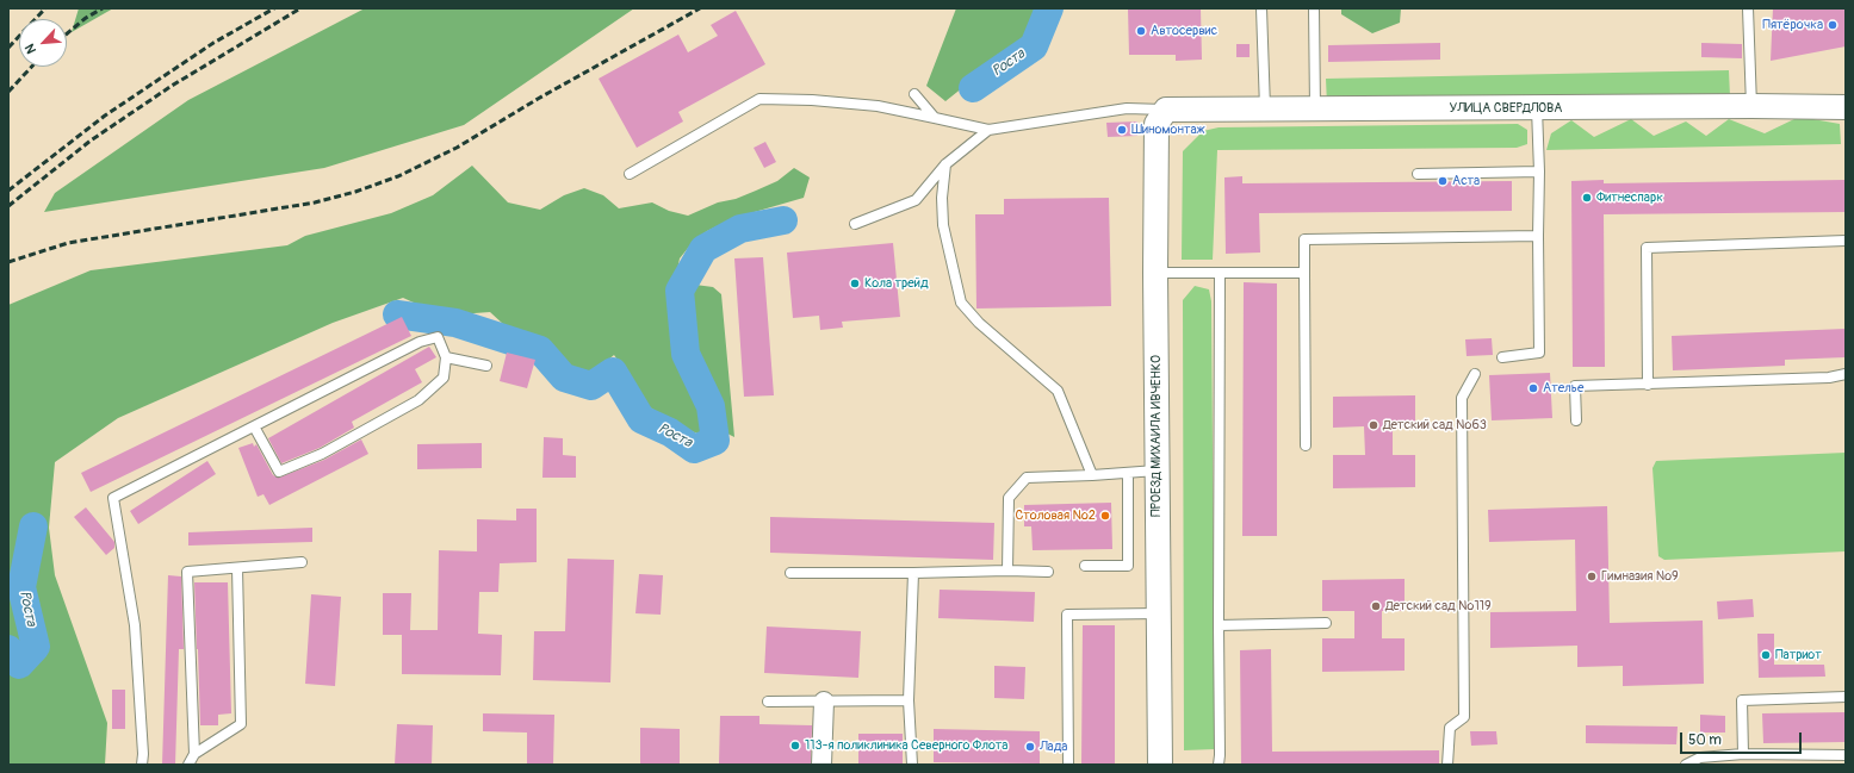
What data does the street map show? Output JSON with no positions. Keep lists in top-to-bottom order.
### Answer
{
  "streets": {
    "street": ["УЛИЦА СВЕРДЛОВА", "ПРОЕЗД МИХАИЛА ИВЧЕНКО"]
  },
  "crossings": [
    ["УЛИЦА СВЕРДЛОВА", "ПРОЕЗД МИХАИЛА ИВЧЕНКО"]
  ],
  "water": ["Роста"],
  "places": [
    "Пятёрочка",
    "Автосервис",
    "Шиномонтаж",
    "Аста",
    "Фитнеспарк",
    "Кола трейд",
    "Ателье",
    "Детский сад №63",
    "Столовая №2",
    "Гимназия №9",
    "Детский сад №119",
    "Патриот",
    "113-я поликлиника Северного Флота",
    "Лада"
  ],
  "scale_bar": "50 m",
  "north": "bottom left"
}
